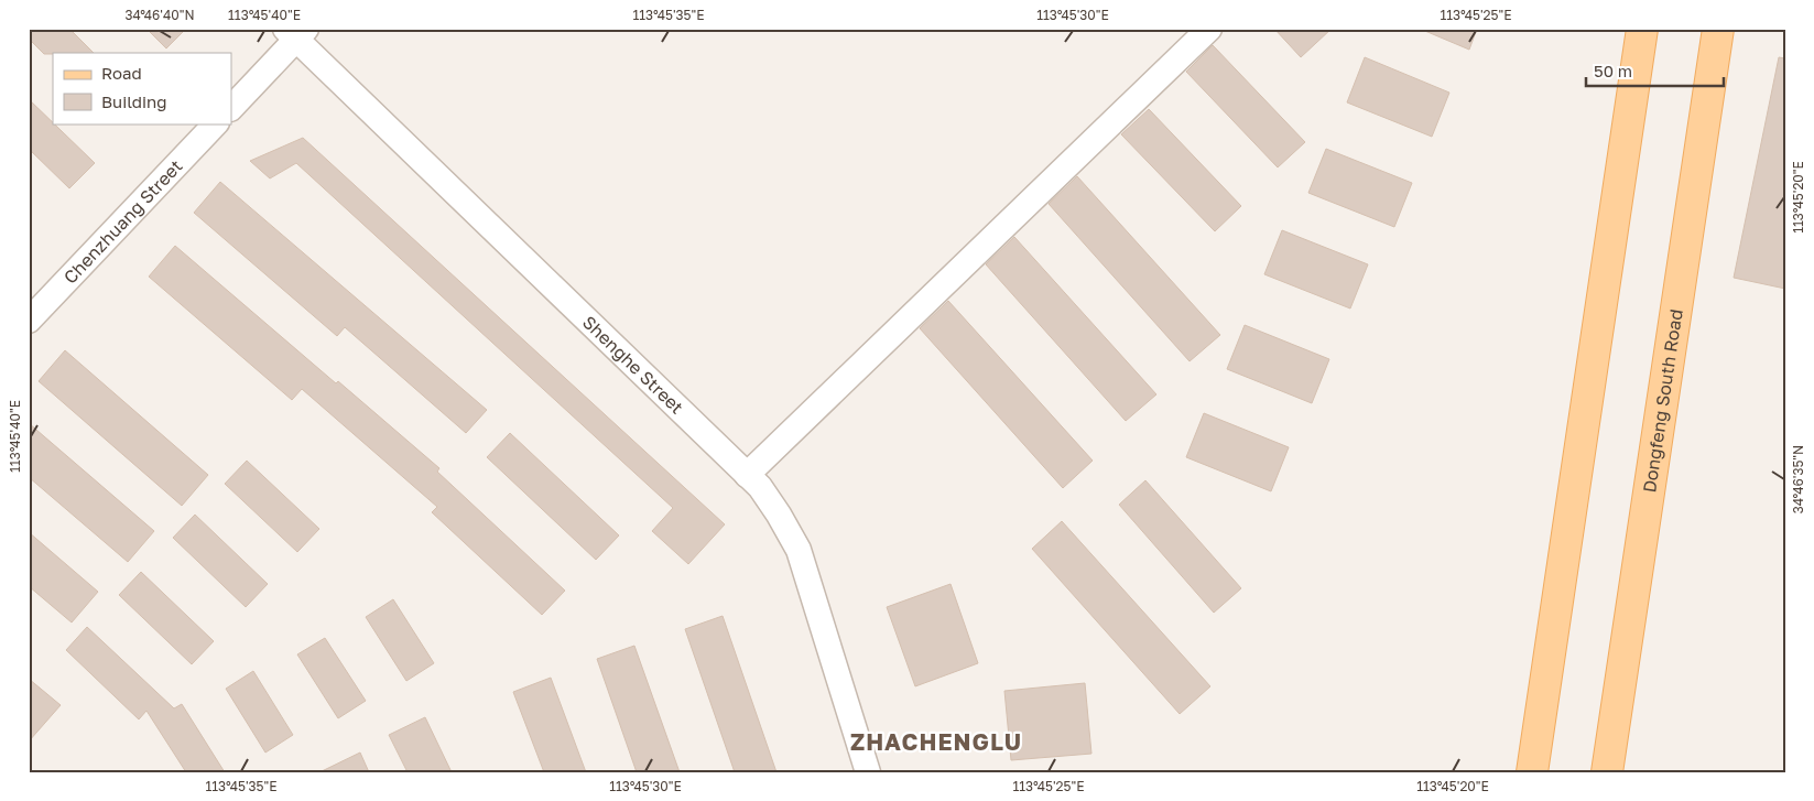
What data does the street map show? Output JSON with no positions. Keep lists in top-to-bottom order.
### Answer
{
  "streets": {
    "main road": ["Dongfeng South Road"],
    "street": ["Chenzhuang Street", "Shenghe Street"]
  },
  "districts": ["ZHACHENGLU"],
  "legend": ["Road", "Building"],
  "scale_bar": "50 m",
  "coordinates": [
    "34°46'40\"N",
    "113°45'40\"E",
    "113°45'35\"E",
    "113°45'30\"E",
    "113°45'25\"E",
    "113°45'20\"E",
    "34°46'35\"N"
  ]
}
